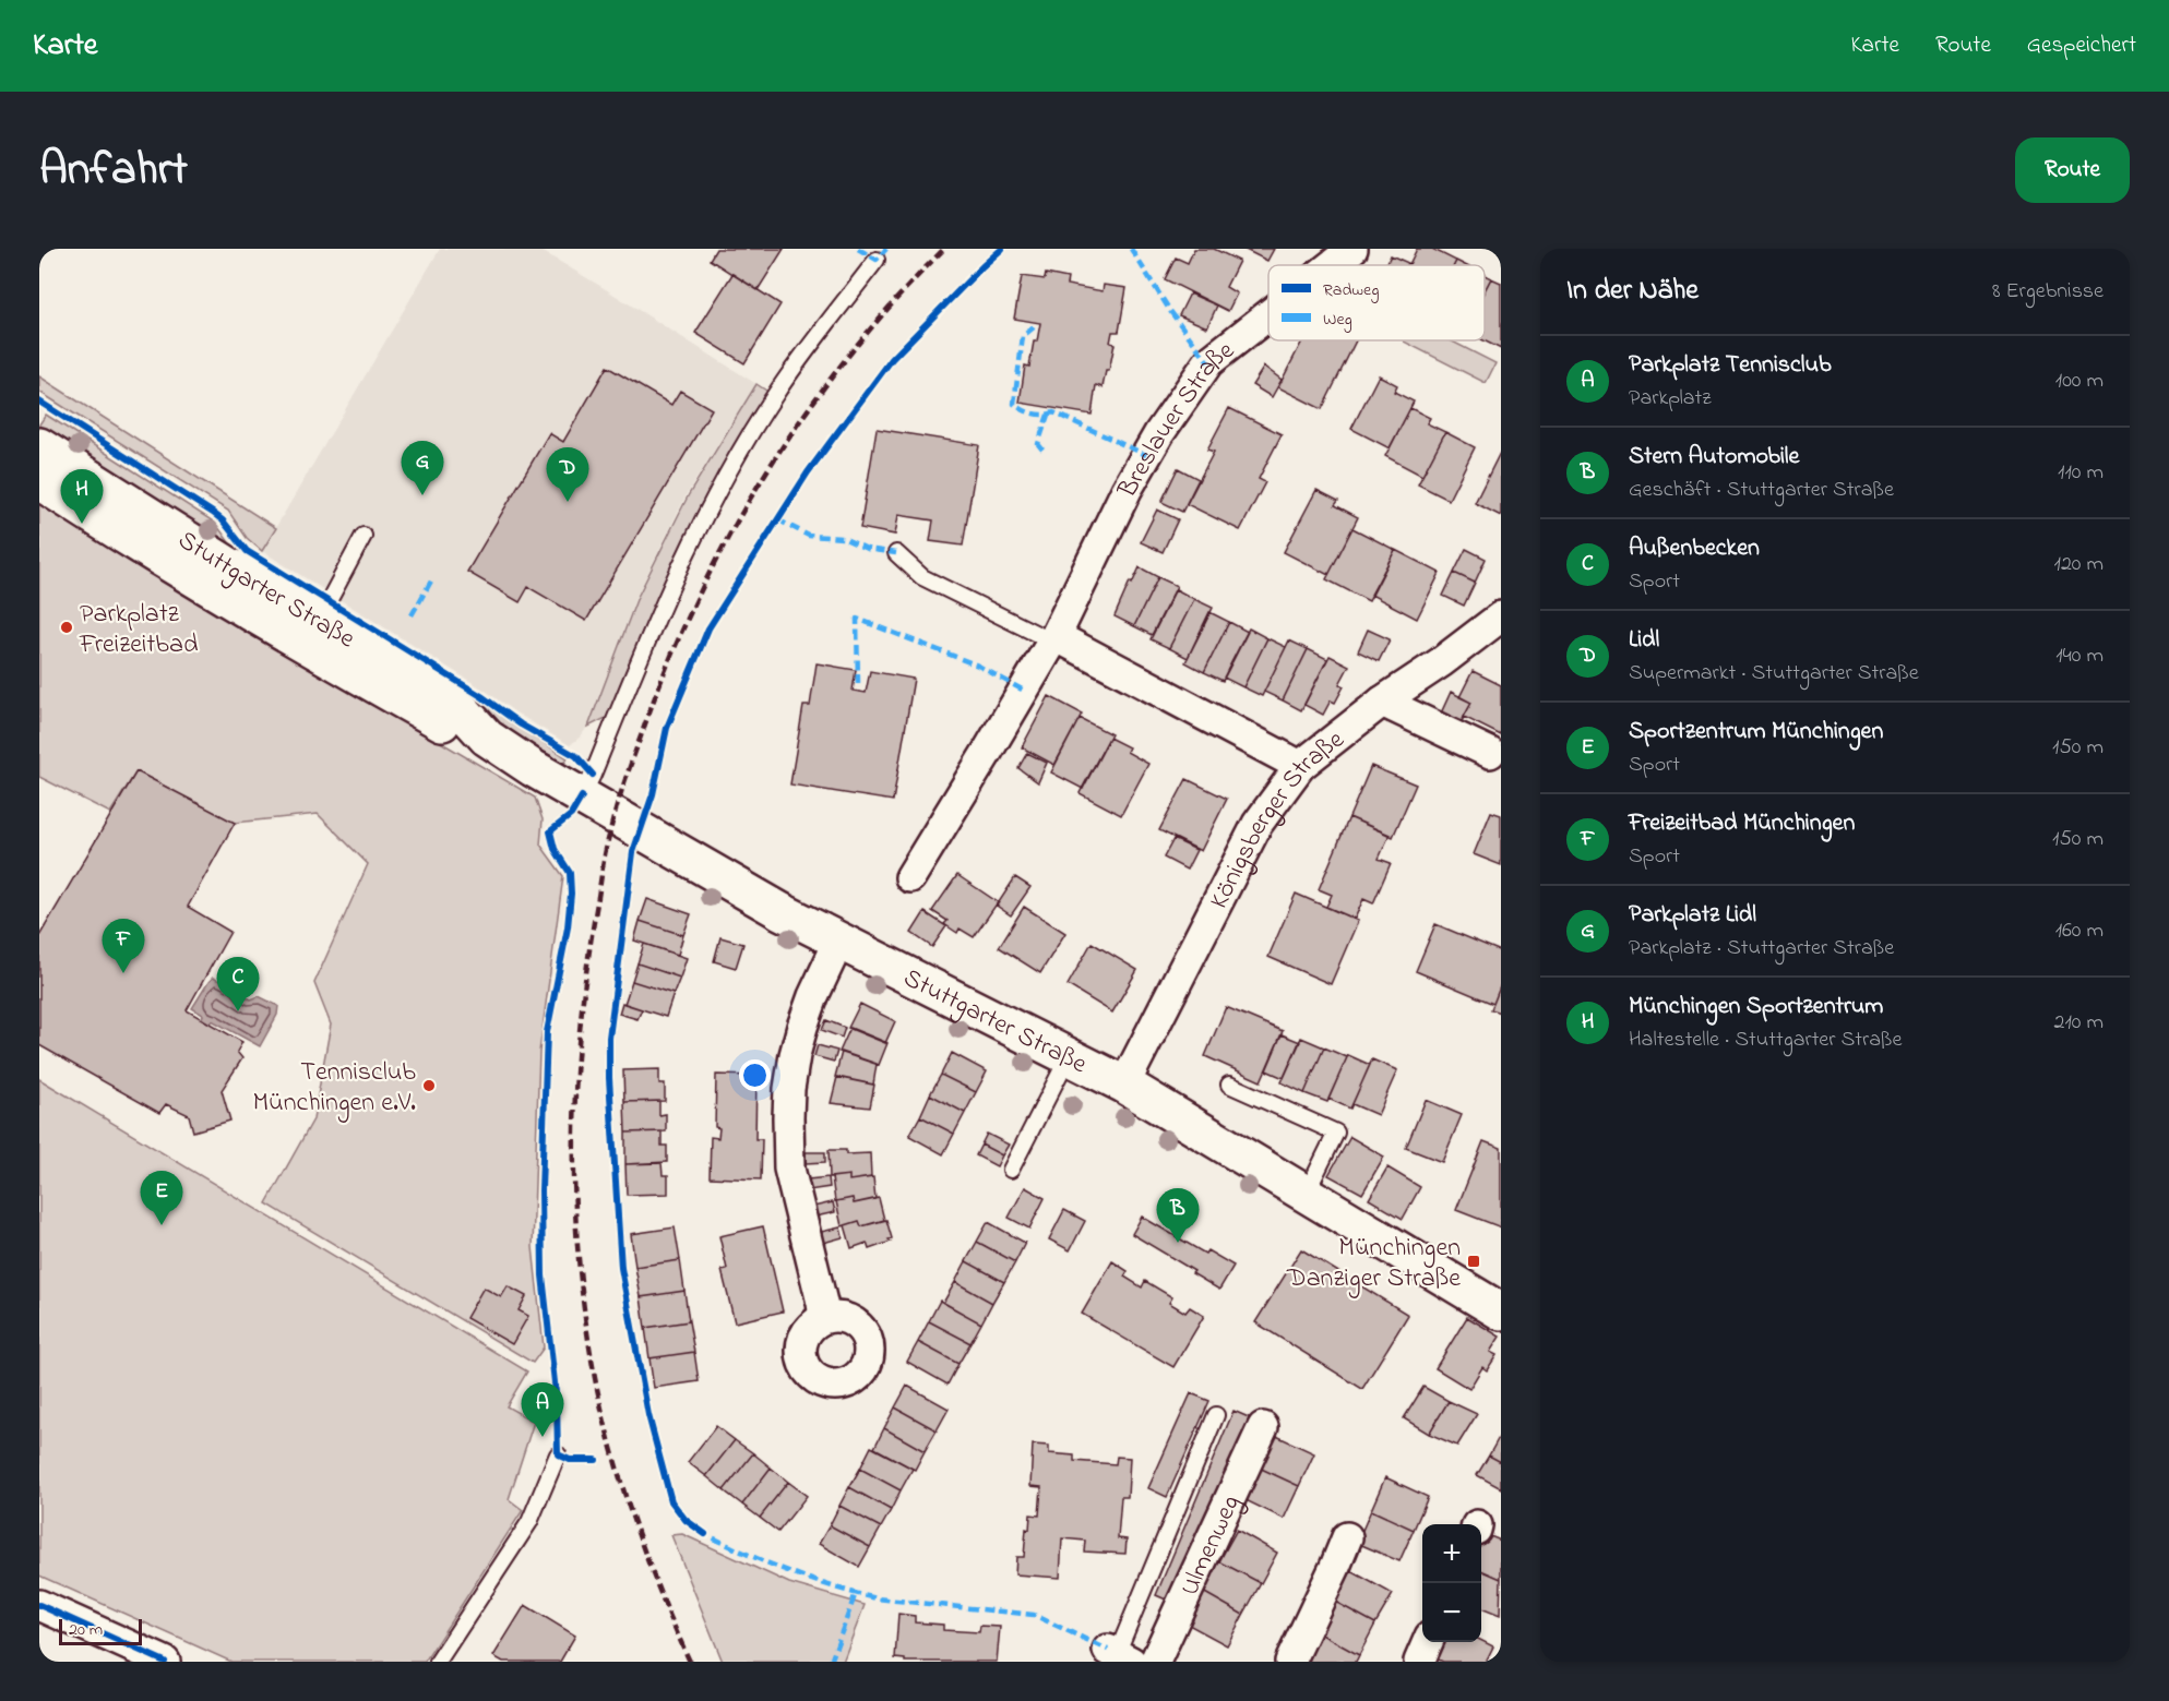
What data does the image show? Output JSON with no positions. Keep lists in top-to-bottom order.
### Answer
{
  "streets": {
    "street": [
      "Breslauer Straße",
      "Stuttgarter Straße",
      "Königsberger Straße",
      "Ulmenweg"
    ]
  },
  "crossings": [
    ["Stuttgarter Straße", "Königsberger Straße"]
  ],
  "places": {
    "other": ["Parkplatz Freizeitbad", "Tennisclub Münchingen e.V."],
    "transit": ["Münchingen Danziger Straße"]
  },
  "legend": ["Radweg", "Weg"],
  "scale_bar": "20 m",
  "page": {
    "header": "Karte",
    "nav": ["Karte", "Route", "Gespeichert"],
    "title": "Anfahrt",
    "buttons": "Route",
    "heading": ["In der Nähe", "8 Ergebnisse"],
    "list": [
      {
        "mark": "A",
        "name": "Parkplatz Tennisclub",
        "note": "Parkplatz",
        "value": "100 m"
      },
      {
        "mark": "B",
        "name": "Stern Automobile",
        "note": "Geschäft · Stuttgarter Straße",
        "value": "110 m"
      },
      {
        "mark": "C",
        "name": "Außenbecken",
        "note": "Sport",
        "value": "120 m"
      },
      {
        "mark": "D",
        "name": "Lidl",
        "note": "Supermarkt · Stuttgarter Straße",
        "value": "140 m"
      },
      {
        "mark": "E",
        "name": "Sportzentrum Münchingen",
        "note": "Sport",
        "value": "150 m"
      },
      {
        "mark": "F",
        "name": "Freizeitbad Münchingen",
        "note": "Sport",
        "value": "150 m"
      },
      {
        "mark": "G",
        "name": "Parkplatz Lidl",
        "note": "Parkplatz · Stuttgarter Straße",
        "value": "160 m"
      },
      {
        "mark": "H",
        "name": "Münchingen Sportzentrum",
        "note": "Haltestelle · Stuttgarter Straße",
        "value": "210 m"
      }
    ],
    "pins": [
      "G",
      "D",
      "H",
      "F",
      "C",
      "E",
      "B",
      "A"
    ],
    "map_buttons": ["+", "−"],
    "scale": "20 m"
  }
}
